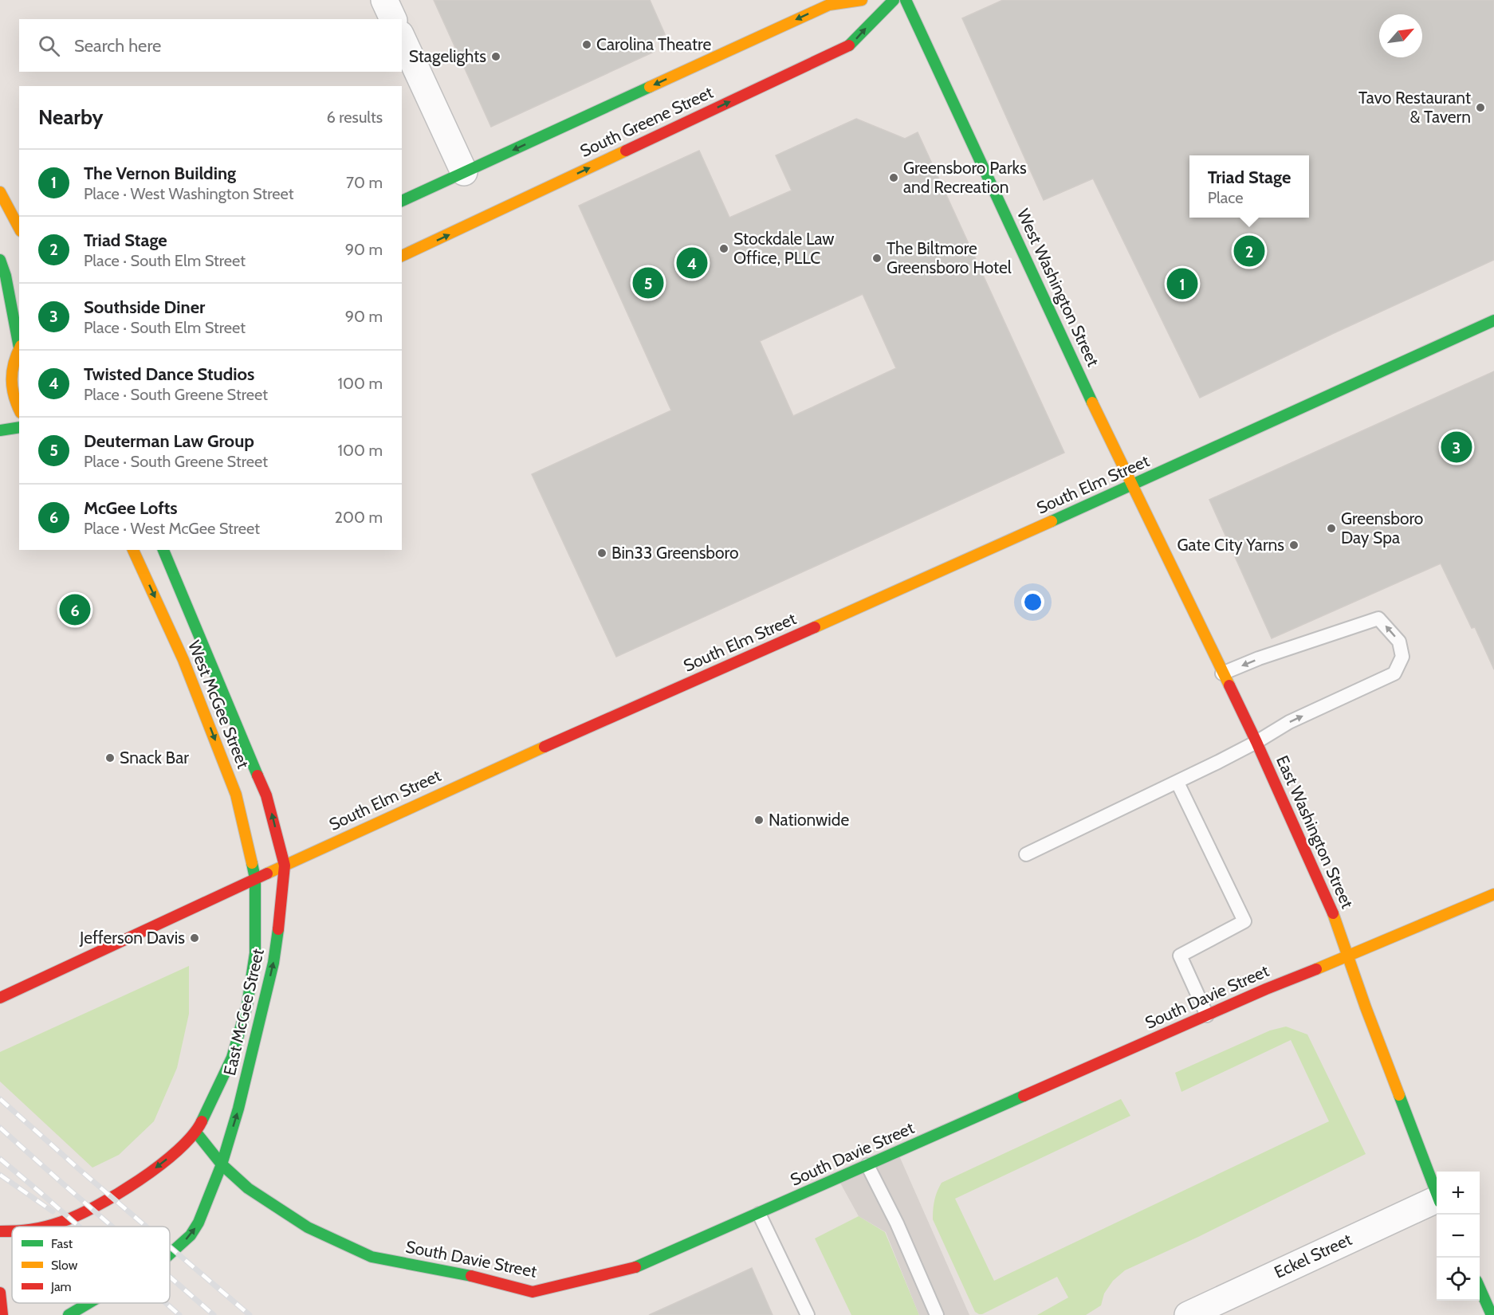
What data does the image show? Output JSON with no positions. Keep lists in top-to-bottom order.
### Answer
{
  "streets": {
    "street": [
      "South Greene Street",
      "West Washington Street",
      "South Elm Street",
      "West McGee Street",
      "East Washington Street",
      "South Davie Street",
      "East McGee Street",
      "Eckel Street"
    ]
  },
  "crossings": [
    ["West Washington Street", "South Elm Street"],
    ["West Washington Street", "East Washington Street"],
    ["South Elm Street", "West McGee Street"],
    ["South Elm Street", "East Washington Street"],
    ["South Elm Street", "East McGee Street"],
    ["West McGee Street", "East McGee Street"],
    ["East Washington Street", "South Davie Street"],
    ["South Davie Street", "East McGee Street"]
  ],
  "places": [
    "Carolina Theatre",
    "Stagelights",
    "Tavo Restaurant & Tavern",
    "Greensboro Parks and Recreation",
    "Stockdale Law Office, PLLC",
    "The Biltmore Greensboro Hotel",
    "Greensboro Day Spa",
    "Gate City Yarns",
    "Bin33 Greensboro",
    "Snack Bar",
    "Nationwide",
    "Jefferson Davis"
  ],
  "legend": ["Fast", "Slow", "Jam"],
  "north": "top right",
  "page": {
    "search": "Search here",
    "heading": ["Nearby", "6 results"],
    "list": [
      {
        "mark": "1",
        "name": "The Vernon Building",
        "note": "Place · West Washington Street",
        "value": "70 m"
      },
      {
        "mark": "2",
        "name": "Triad Stage",
        "note": "Place · South Elm Street",
        "value": "90 m"
      },
      {
        "mark": "3",
        "name": "Southside Diner",
        "note": "Place · South Elm Street",
        "value": "90 m"
      },
      {
        "mark": "4",
        "name": "Twisted Dance Studios",
        "note": "Place · South Greene Street",
        "value": "100 m"
      },
      {
        "mark": "5",
        "name": "Deuterman Law Group",
        "note": "Place · South Greene Street",
        "value": "100 m"
      },
      {
        "mark": "6",
        "name": "McGee Lofts",
        "note": "Place · West McGee Street",
        "value": "200 m"
      }
    ],
    "popup": ["Triad Stage", "Place"],
    "pins": [
      "2",
      "4",
      "5",
      "1",
      "3",
      "6"
    ],
    "map_buttons": ["+", "−"]
  }
}
